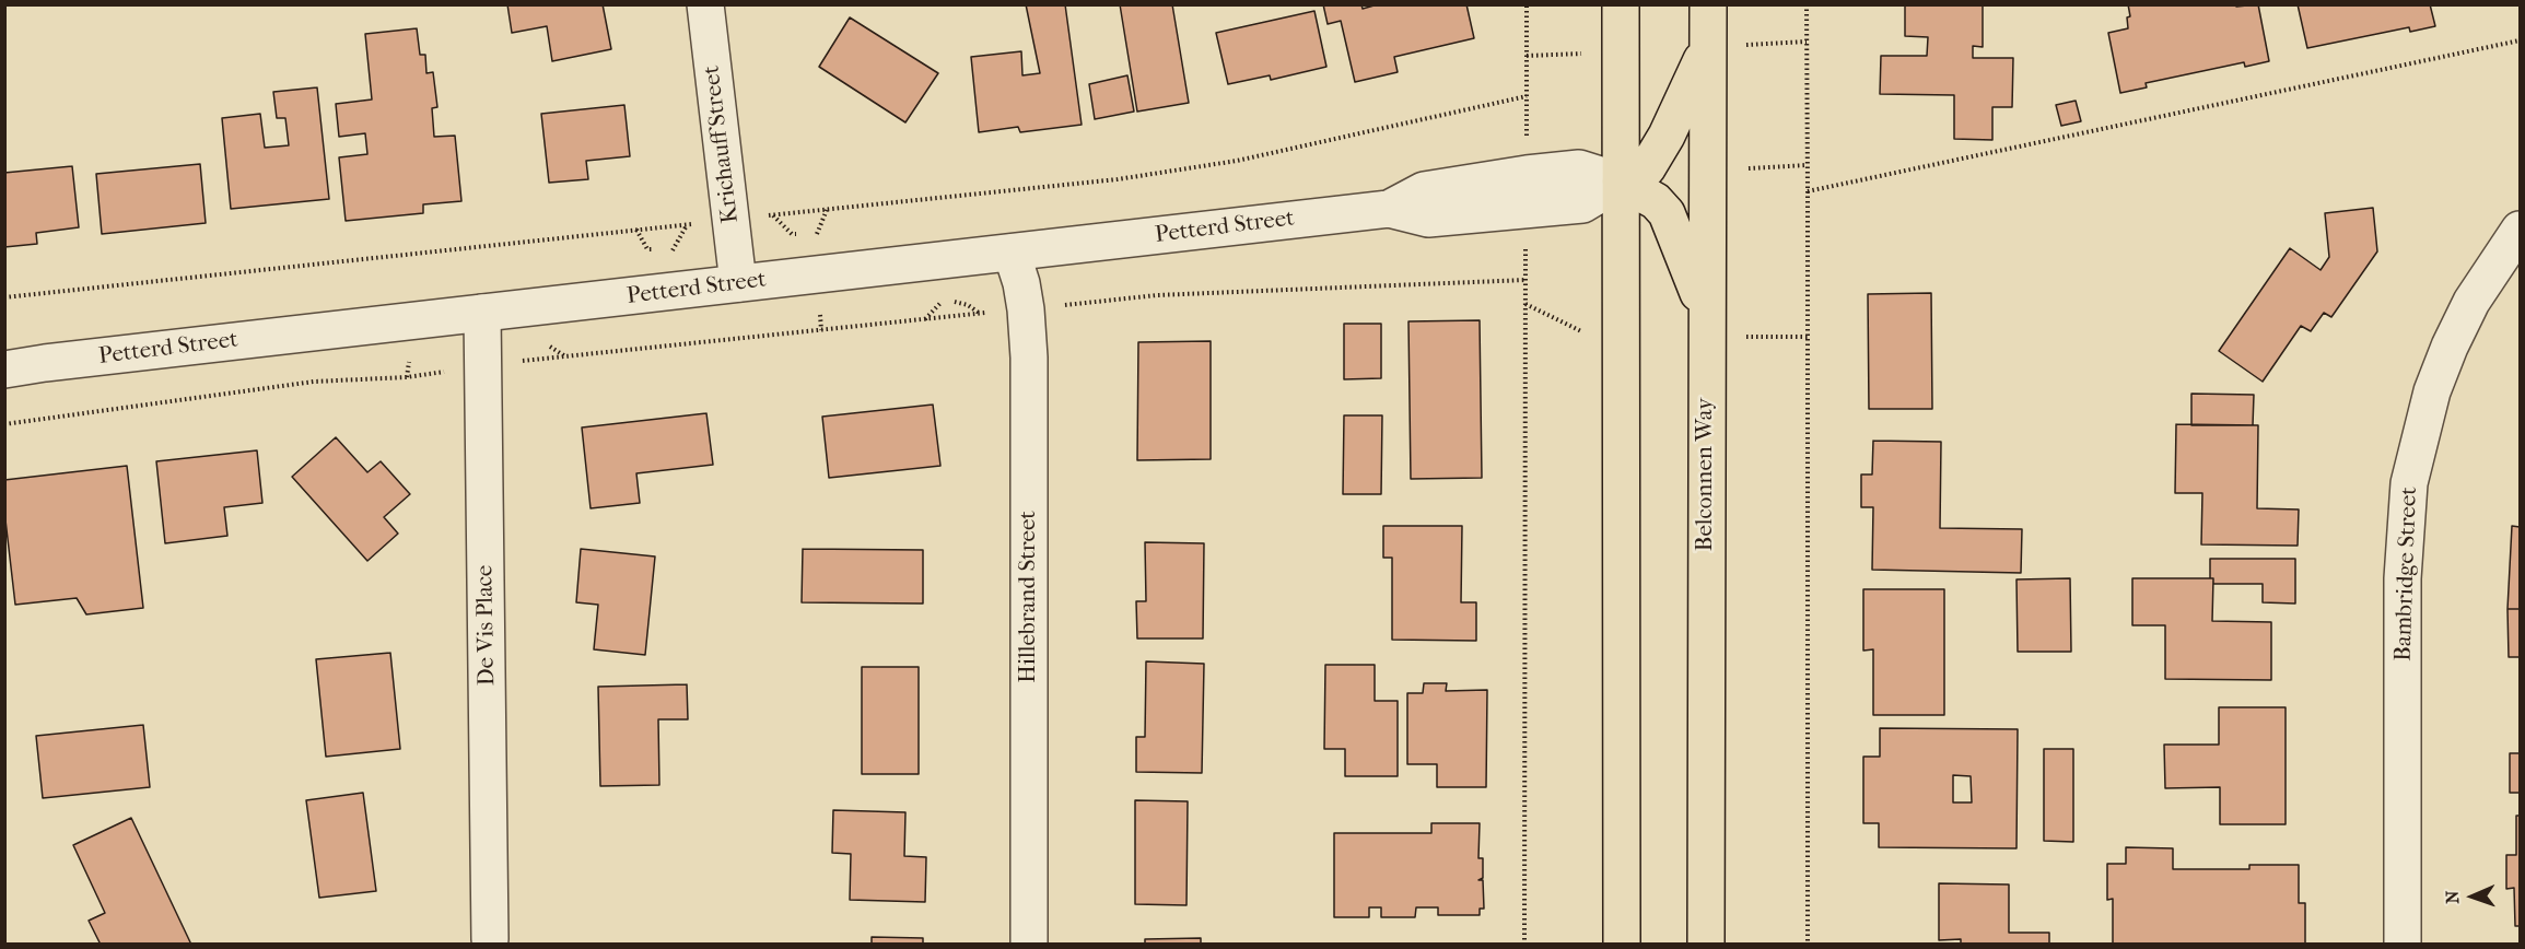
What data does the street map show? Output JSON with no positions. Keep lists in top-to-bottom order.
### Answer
{
  "streets": {
    "main road": ["Belconnen Way"],
    "street": [
      "Krichauff Street",
      "Petterd Street",
      "Bambridge Street",
      "Hillebrand Street",
      "De Vis Place"
    ]
  },
  "crossings": [
    ["Krichauff Street", "Petterd Street"],
    ["Petterd Street", "Hillebrand Street"],
    ["Petterd Street", "De Vis Place"]
  ],
  "north": "left"
}
